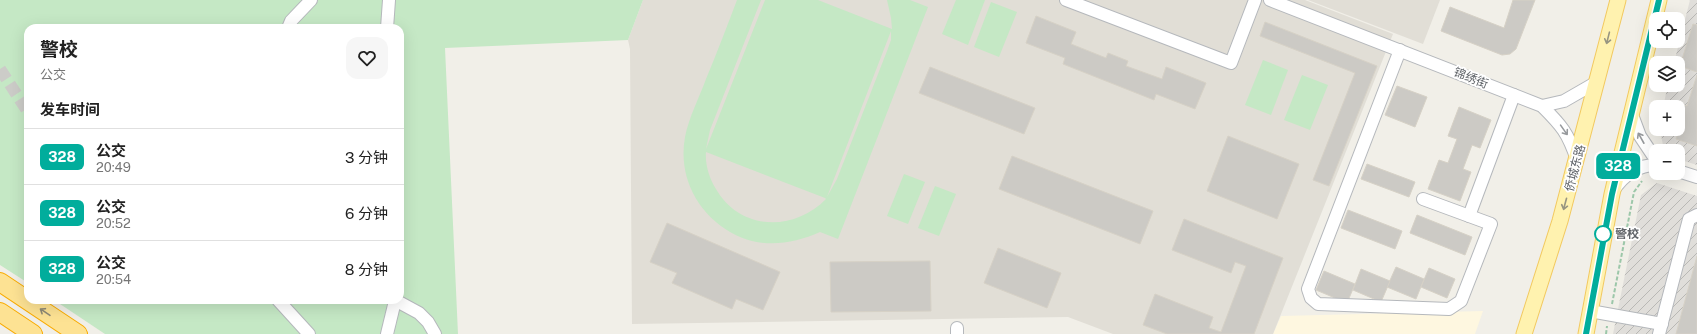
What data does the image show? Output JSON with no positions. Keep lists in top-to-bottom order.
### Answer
{
  "streets": {
    "main road": ["侨城东路"],
    "street": ["锦绣街"]
  },
  "crossings": [
    ["锦绣街", "侨城东路"]
  ],
  "places": ["警校"],
  "lines": ["bus line 328"],
  "page": {
    "on_map": "328",
    "map_buttons": ["+", "−"],
    "heading": [
      ["警校", "公交"],
      "发车时间"
    ],
    "list": [
      {
        "mark": "328",
        "name": "公交",
        "note": "20:49",
        "value": "3 分钟"
      },
      {
        "mark": "328",
        "name": "公交",
        "note": "20:52",
        "value": "6 分钟"
      },
      {
        "mark": "328",
        "name": "公交",
        "note": "20:54",
        "value": "8 分钟"
      }
    ]
  }
}
